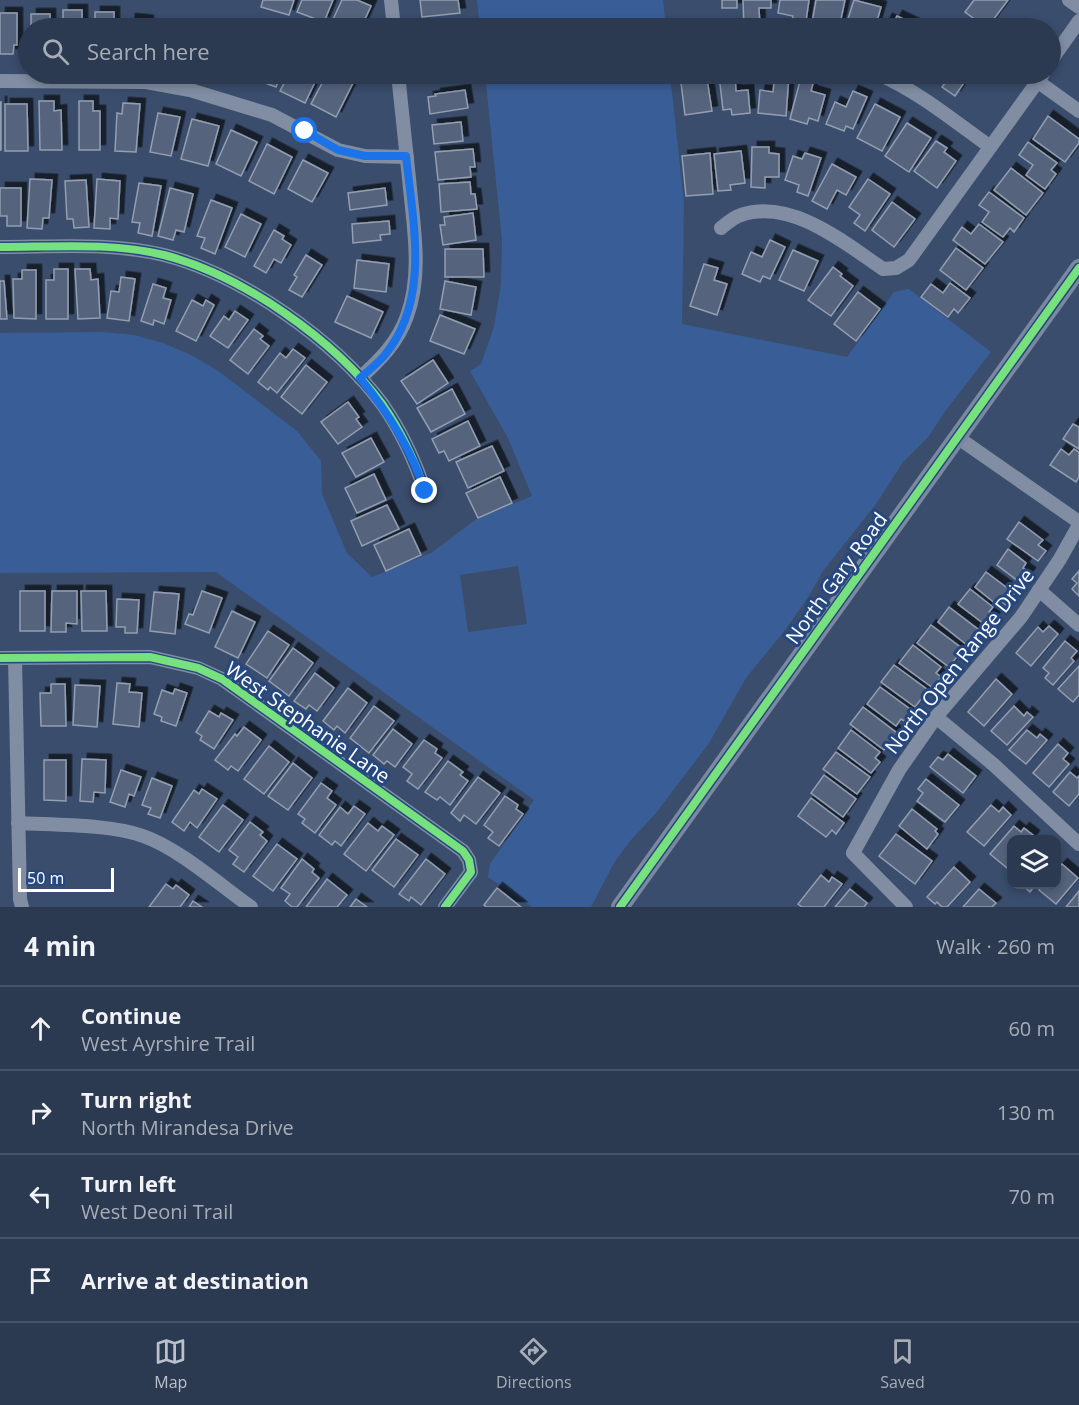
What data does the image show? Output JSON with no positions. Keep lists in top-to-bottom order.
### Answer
{
  "streets": {
    "main road": ["North Gary Road"],
    "street": ["North Open Range Drive", "West Stephanie Lane"]
  },
  "scale_bar": "50 m",
  "page": {
    "search": "Search here",
    "scale": "50 m",
    "heading": ["4 min", "Walk · 260 m"],
    "list": [
      ["Continue", "West Ayrshire Trail", "60 m"],
      ["Turn right", "North Mirandesa Drive", "130 m"],
      ["Turn left", "West Deoni Trail", "70 m"],
      "Arrive at destination"
    ],
    "nav": ["Map", "Directions", "Saved"]
  }
}
